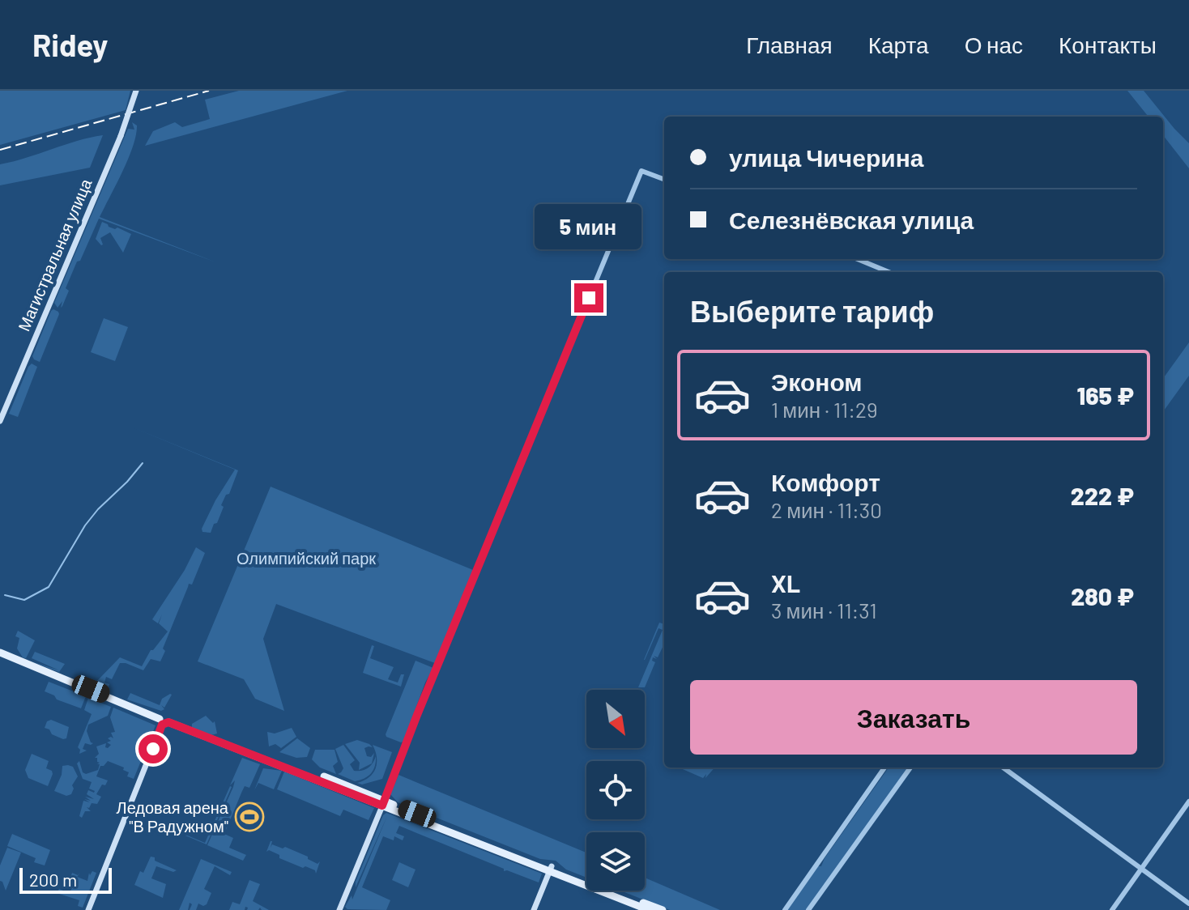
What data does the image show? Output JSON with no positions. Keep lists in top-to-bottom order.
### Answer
{
  "streets": {
    "main road": ["Магистральная улица"]
  },
  "parks": ["Олимпийский парк"],
  "places": {
    "sports": ["Ледовая арена \"В Радужном\""]
  },
  "scale_bar": "200 m",
  "north": "bottom right",
  "page": {
    "header": "Ridey",
    "nav": [
      "Главная",
      "Карта",
      "О нас",
      "Контакты"
    ],
    "banner": ["улица Чичерина", "Селезнёвская улица"],
    "bubble": "5 мин",
    "heading": "Выберите тариф",
    "list": [
      {
        "name": "Эконом",
        "note": "1 мин · 11:29",
        "value": "165 ₽"
      },
      {
        "name": "Комфорт",
        "note": "2 мин · 11:30",
        "value": "222 ₽"
      },
      {
        "name": "XL",
        "note": "3 мин · 11:31",
        "value": "280 ₽"
      }
    ],
    "buttons": "Заказать",
    "scale": "200 m"
  }
}
